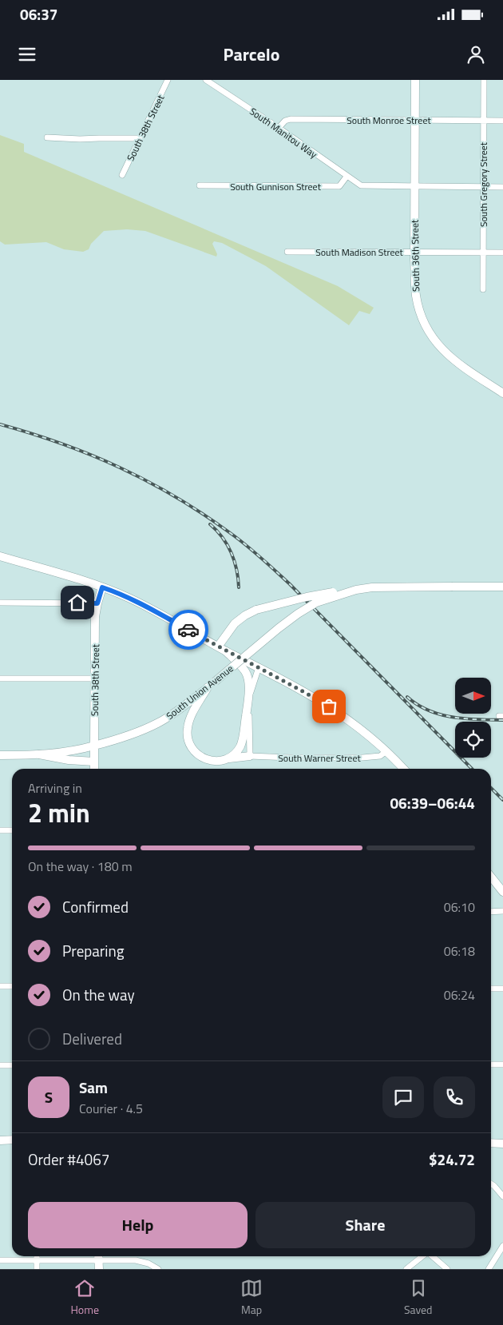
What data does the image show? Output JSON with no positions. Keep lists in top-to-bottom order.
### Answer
{
  "streets": {
    "main road": ["South 38th Street", "South 36th Street", "South Union Avenue"],
    "street": [
      "South Monroe Street",
      "South Manitou Way",
      "South Gregory Street",
      "South Gunnison Street",
      "South Madison Street",
      "South Warner Street"
    ]
  },
  "crossings": [
    ["South Monroe Street", "South Manitou Way"],
    ["South Monroe Street", "South Gregory Street"],
    ["South Monroe Street", "South 36th Street"],
    ["South 38th Street", "South Union Avenue"],
    ["South Manitou Way", "South Gunnison Street"],
    ["South Manitou Way", "South 36th Street"],
    ["South Gregory Street", "South Madison Street"],
    ["South Madison Street", "South 36th Street"]
  ],
  "north": "right",
  "page": {
    "status": "06:37",
    "header": "Parcelo",
    "heading": ["2 min", "Arriving in", "06:39–06:44"],
    "panel": [
      "Sam",
      "Courier · 4.5",
      "Order #4067",
      "$24.72"
    ],
    "bar": "On the way · 180 m",
    "list": [
      ["Confirmed", "06:10"],
      ["Preparing", "06:18"],
      ["On the way", "06:24"],
      "Delivered"
    ],
    "round": "S",
    "buttons": ["Help", "Share"],
    "tabs": ["Home", "Map", "Saved"]
  }
}
